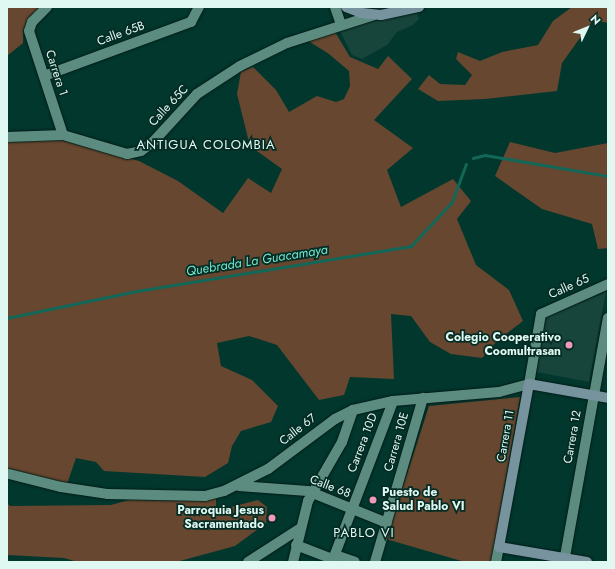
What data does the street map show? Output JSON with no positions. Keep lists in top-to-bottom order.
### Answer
{
  "streets": {
    "street": [
      "Calle 65B",
      "Carrera 1",
      "Calle 65C",
      "Calle 65",
      "Calle 67",
      "Carrera 11",
      "Carrera 12",
      "Carrera 10E",
      "Carrera 10D",
      "Calle 68"
    ]
  },
  "crossings": [
    ["Calle 65B", "Carrera 1"],
    ["Carrera 1", "Calle 65C"],
    ["Calle 65", "Carrera 11"],
    ["Calle 67", "Carrera 11"],
    ["Calle 67", "Carrera 12"],
    ["Calle 67", "Carrera 10E"],
    ["Calle 67", "Carrera 10D"],
    ["Calle 67", "Calle 68"],
    ["Carrera 10E", "Calle 68"],
    ["Carrera 10D", "Calle 68"]
  ],
  "districts": ["ANTIGUA COLOMBIA", "PABLO VI"],
  "water": ["Quebrada La Guacamaya"],
  "places": ["Colegio Cooperativo Coomultrasan", "Puesto de Salud Pablo VI", "Parroquia Jesus Sacramentado"],
  "north": "top right"
}
